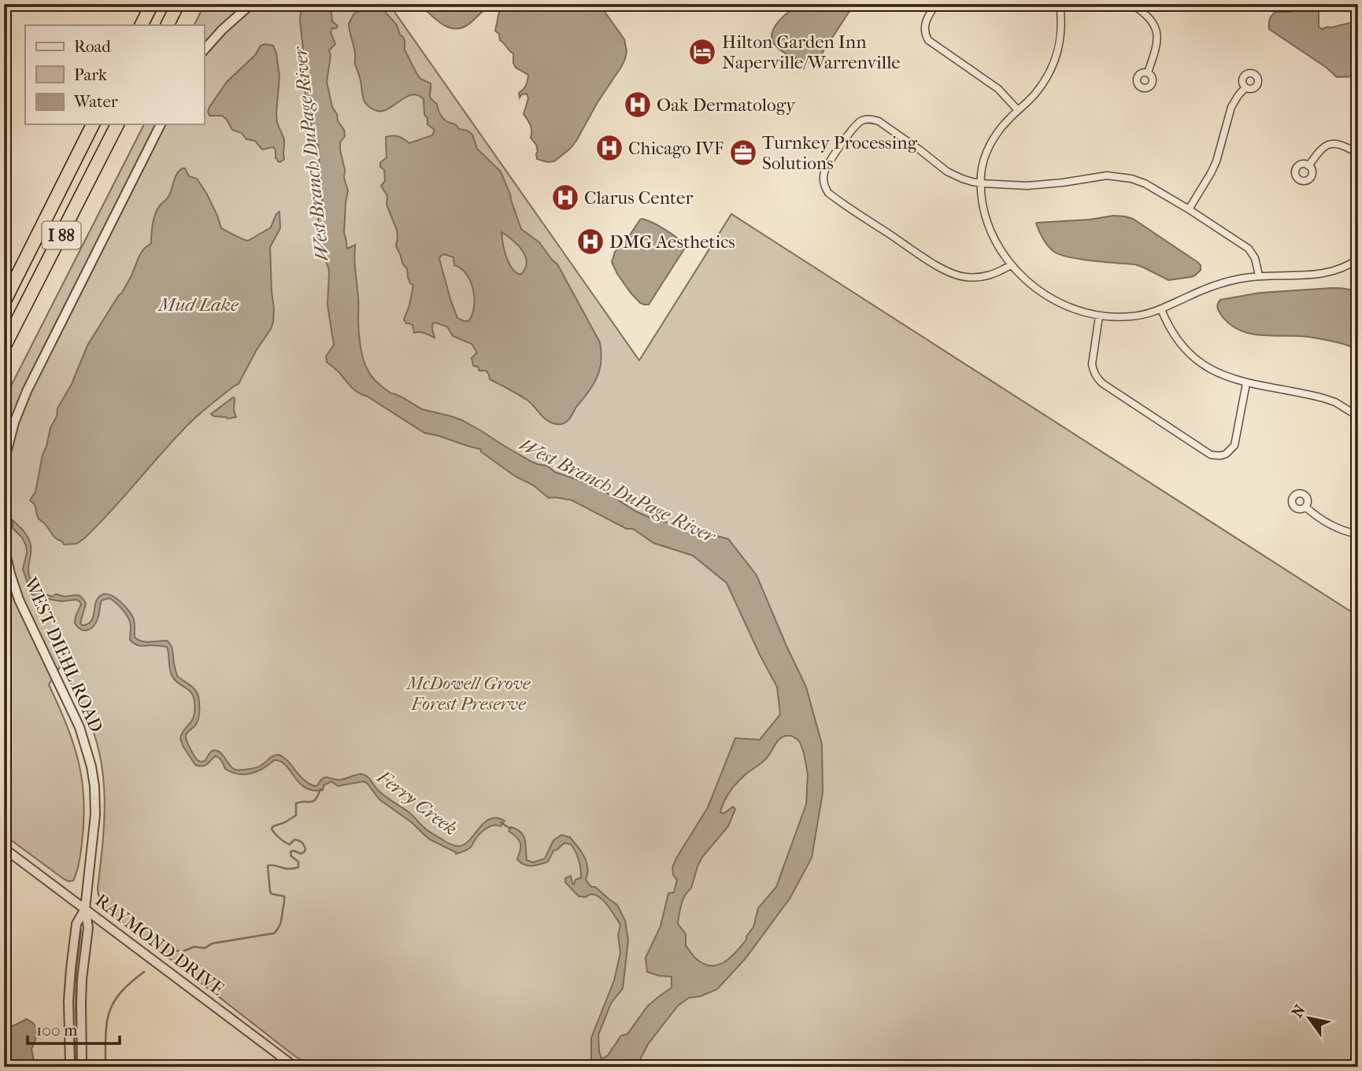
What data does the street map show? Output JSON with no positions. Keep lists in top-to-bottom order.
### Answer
{
  "streets": {
    "highway": ["I 88"],
    "street": ["WEST DIEHL ROAD", "RAYMOND DRIVE"]
  },
  "crossings": [
    ["WEST DIEHL ROAD", "RAYMOND DRIVE"]
  ],
  "water": ["West Branch DuPage River", "Mud Lake", "Ferry Creek"],
  "parks": ["McDowell Grove Forest Preserve"],
  "places": {
    "hotel": ["Hilton Garden Inn Naperville/Warrenville"],
    "hospital": [
      "Oak Dermatology",
      "Chicago IVF",
      "Clarus Center",
      "DMG Aesthetics"
    ],
    "office": ["Turnkey Processing Solutions"]
  },
  "legend": ["Road", "Park", "Water"],
  "scale_bar": "100 m",
  "north": "top left"
}
